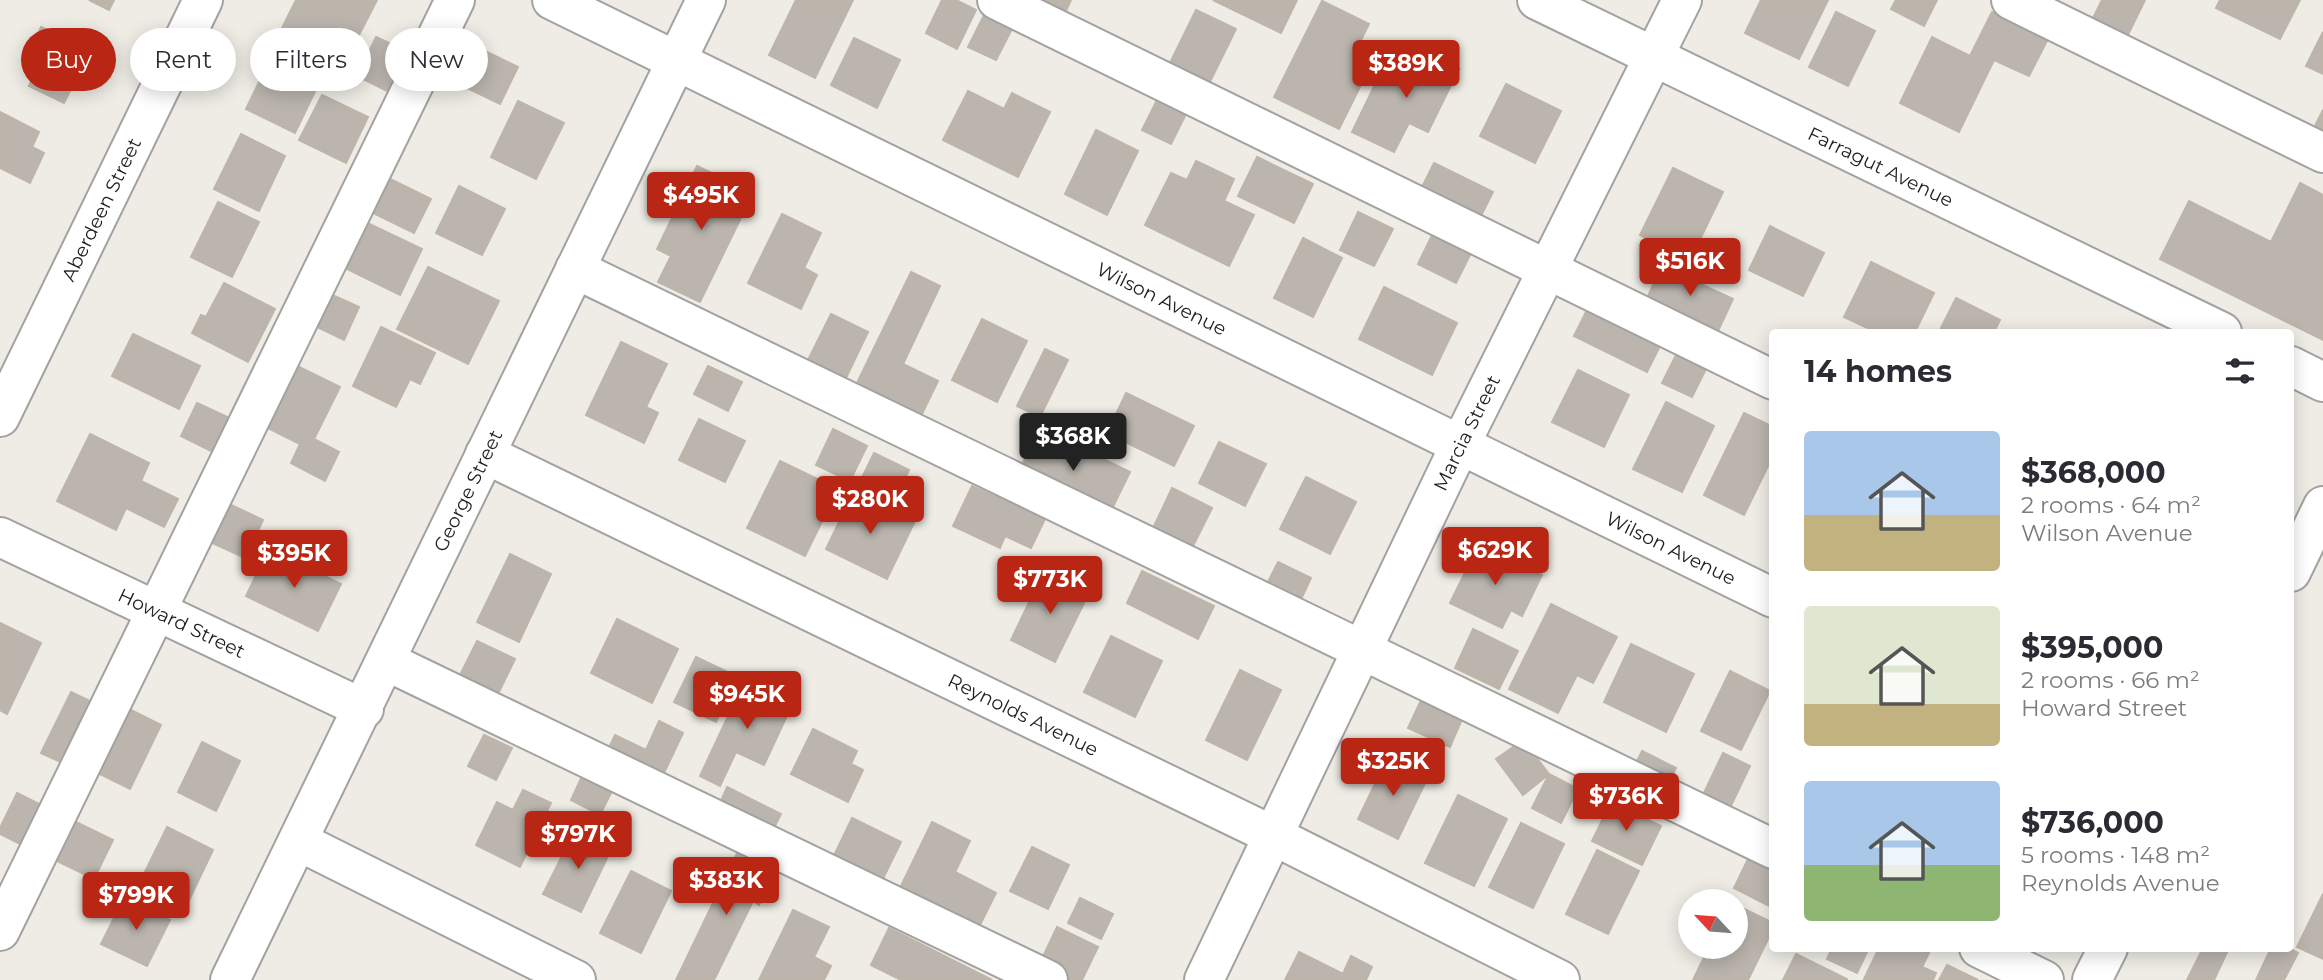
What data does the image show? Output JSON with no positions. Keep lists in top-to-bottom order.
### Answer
{
  "streets": {
    "street": [
      "Farragut Avenue",
      "Aberdeen Street",
      "Wilson Avenue",
      "Marcia Street",
      "George Street",
      "Howard Street",
      "Reynolds Avenue"
    ]
  },
  "crossings": [
    ["Farragut Avenue", "Marcia Street"],
    ["Wilson Avenue", "Marcia Street"],
    ["Wilson Avenue", "George Street"],
    ["Marcia Street", "Reynolds Avenue"],
    ["George Street", "Howard Street"],
    ["George Street", "Reynolds Avenue"]
  ],
  "north": "top left",
  "page": {
    "chip": [
      "Buy",
      "Rent",
      "Filters",
      "New"
    ],
    "price": [
      "$389K",
      "$495K",
      "$516K",
      "$368K",
      "$280K",
      "$629K",
      "$395K",
      "$773K",
      "$945K",
      "$325K",
      "$736K",
      "$797K",
      "$383K",
      "$799K"
    ],
    "heading": "14 homes",
    "list": [
      {
        "name": "$368,000",
        "note": "2 rooms · 64 m² · Wilson Avenue"
      },
      {
        "name": "$395,000",
        "note": "2 rooms · 66 m² · Howard Street"
      },
      {
        "name": "$736,000",
        "note": "5 rooms · 148 m² · Reynolds Avenue"
      }
    ]
  }
}
